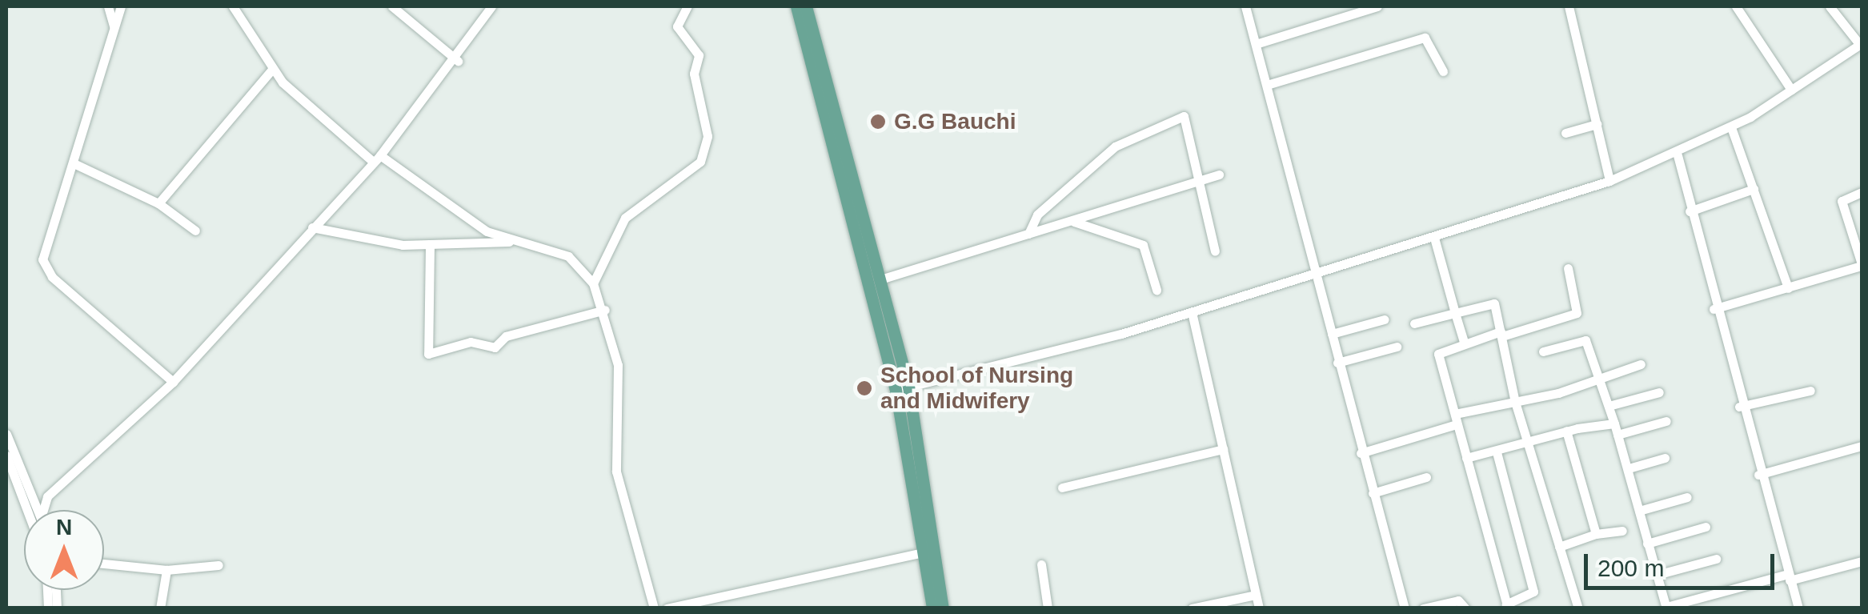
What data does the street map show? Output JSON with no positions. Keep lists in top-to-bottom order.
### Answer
{
  "places": ["G.G Bauchi", "School of Nursing and Midwifery"],
  "scale_bar": "200 m",
  "north": "top"
}
